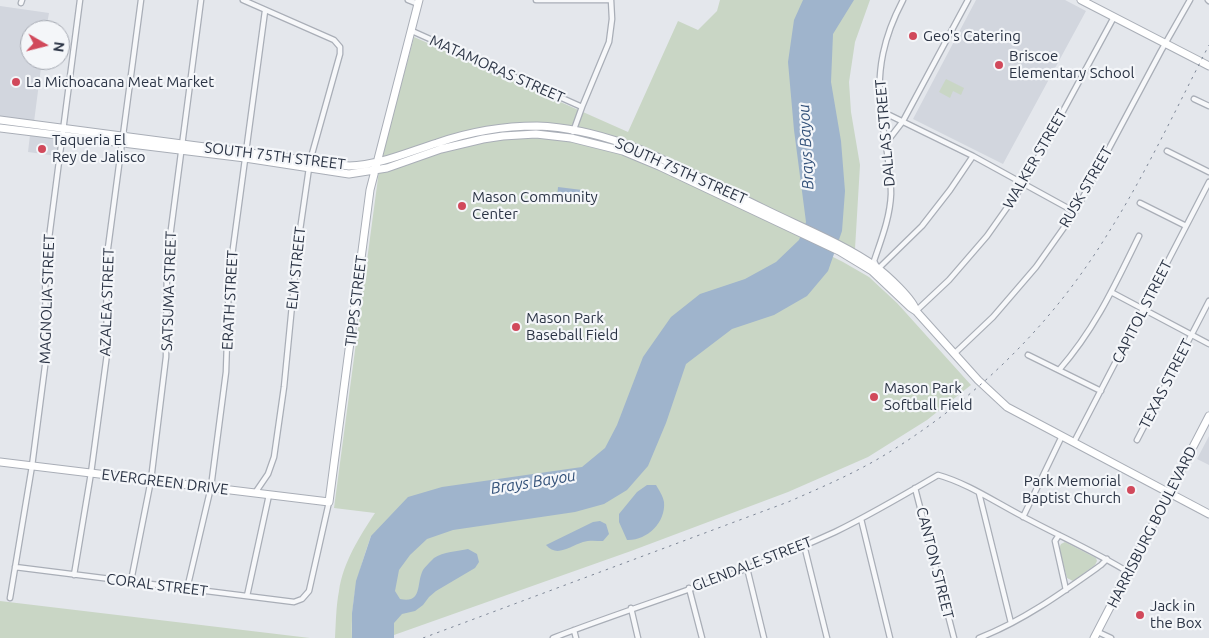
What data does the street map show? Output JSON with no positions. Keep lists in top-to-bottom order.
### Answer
{
  "streets": {
    "main road": [
      "SOUTH 75TH STREET",
      "TIPPS STREET",
      "EVERGREEN DRIVE",
      "HARRISBURG BOULEVARD"
    ],
    "street": [
      "MATAMORAS STREET",
      "DALLAS STREET",
      "WALKER STREET",
      "RUSK STREET",
      "ELM STREET",
      "SATSUMA STREET",
      "MAGNOLIA STREET",
      "ERATH STREET",
      "AZALEA STREET",
      "CAPITOL STREET",
      "TEXAS STREET",
      "CANTON STREET",
      "GLENDALE STREET",
      "CORAL STREET"
    ]
  },
  "crossings": [
    ["MATAMORAS STREET", "TIPPS STREET"],
    ["DALLAS STREET", "SOUTH 75TH STREET"],
    ["SOUTH 75TH STREET", "WALKER STREET"],
    ["SOUTH 75TH STREET", "RUSK STREET"],
    ["SOUTH 75TH STREET", "ELM STREET"],
    ["SOUTH 75TH STREET", "SATSUMA STREET"],
    ["SOUTH 75TH STREET", "MAGNOLIA STREET"],
    ["SOUTH 75TH STREET", "ERATH STREET"],
    ["SOUTH 75TH STREET", "TIPPS STREET"],
    ["SOUTH 75TH STREET", "AZALEA STREET"],
    ["SOUTH 75TH STREET", "CAPITOL STREET"],
    ["SOUTH 75TH STREET", "HARRISBURG BOULEVARD"],
    ["ELM STREET", "ERATH STREET"],
    ["ELM STREET", "EVERGREEN DRIVE"],
    ["SATSUMA STREET", "EVERGREEN DRIVE"],
    ["SATSUMA STREET", "CORAL STREET"],
    ["MAGNOLIA STREET", "EVERGREEN DRIVE"],
    ["MAGNOLIA STREET", "CORAL STREET"],
    ["ERATH STREET", "EVERGREEN DRIVE"],
    ["ERATH STREET", "CORAL STREET"],
    ["TIPPS STREET", "EVERGREEN DRIVE"],
    ["TIPPS STREET", "CORAL STREET"],
    ["AZALEA STREET", "EVERGREEN DRIVE"],
    ["AZALEA STREET", "CORAL STREET"],
    ["CANTON STREET", "GLENDALE STREET"]
  ],
  "water": ["Brays Bayou"],
  "places": [
    "Geo's Catering",
    "Briscoe Elementary School",
    "La Michoacana Meat Market",
    "Taqueria El Rey de Jalisco",
    "Mason Community Center",
    "Mason Park Baseball Field",
    "Mason Park Softball Field",
    "Park Memorial Baptist Church",
    "Jack in the Box"
  ],
  "north": "right"
}
